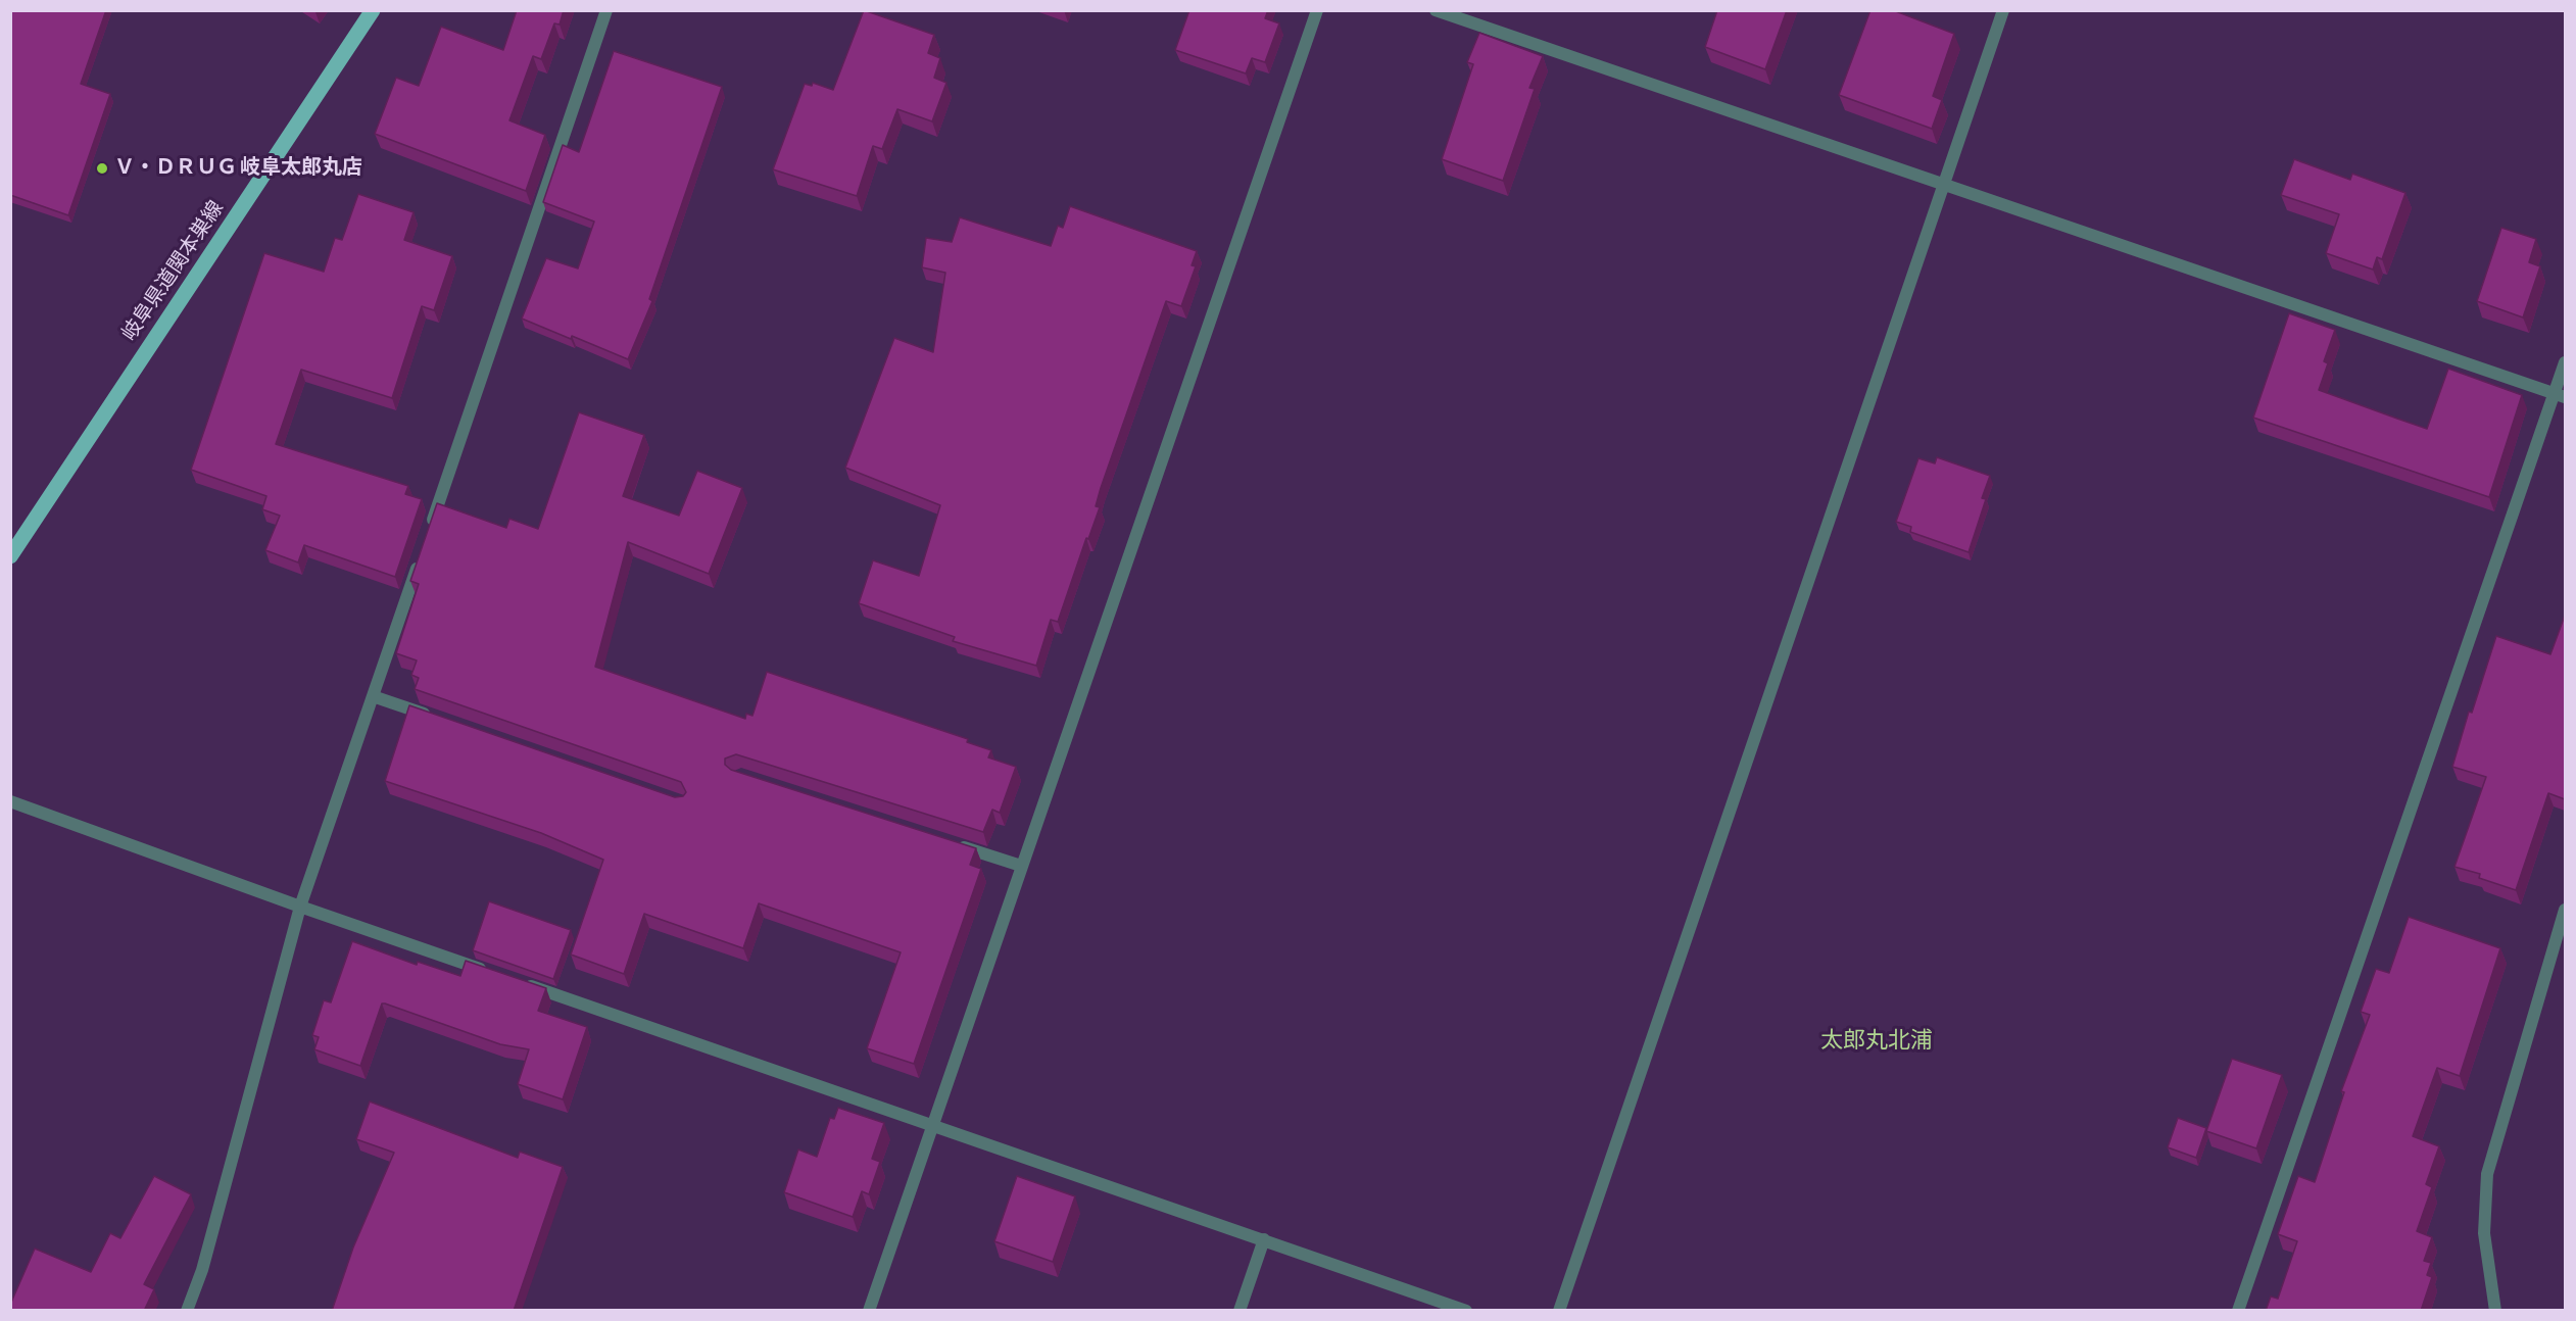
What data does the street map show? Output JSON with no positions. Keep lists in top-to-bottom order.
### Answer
{
  "streets": {
    "main road": ["岐阜県道関本巣線"]
  },
  "districts": ["太郎丸北浦"],
  "places": ["Ｖ・ＤＲＵＧ 岐阜太郎丸店"]
}
